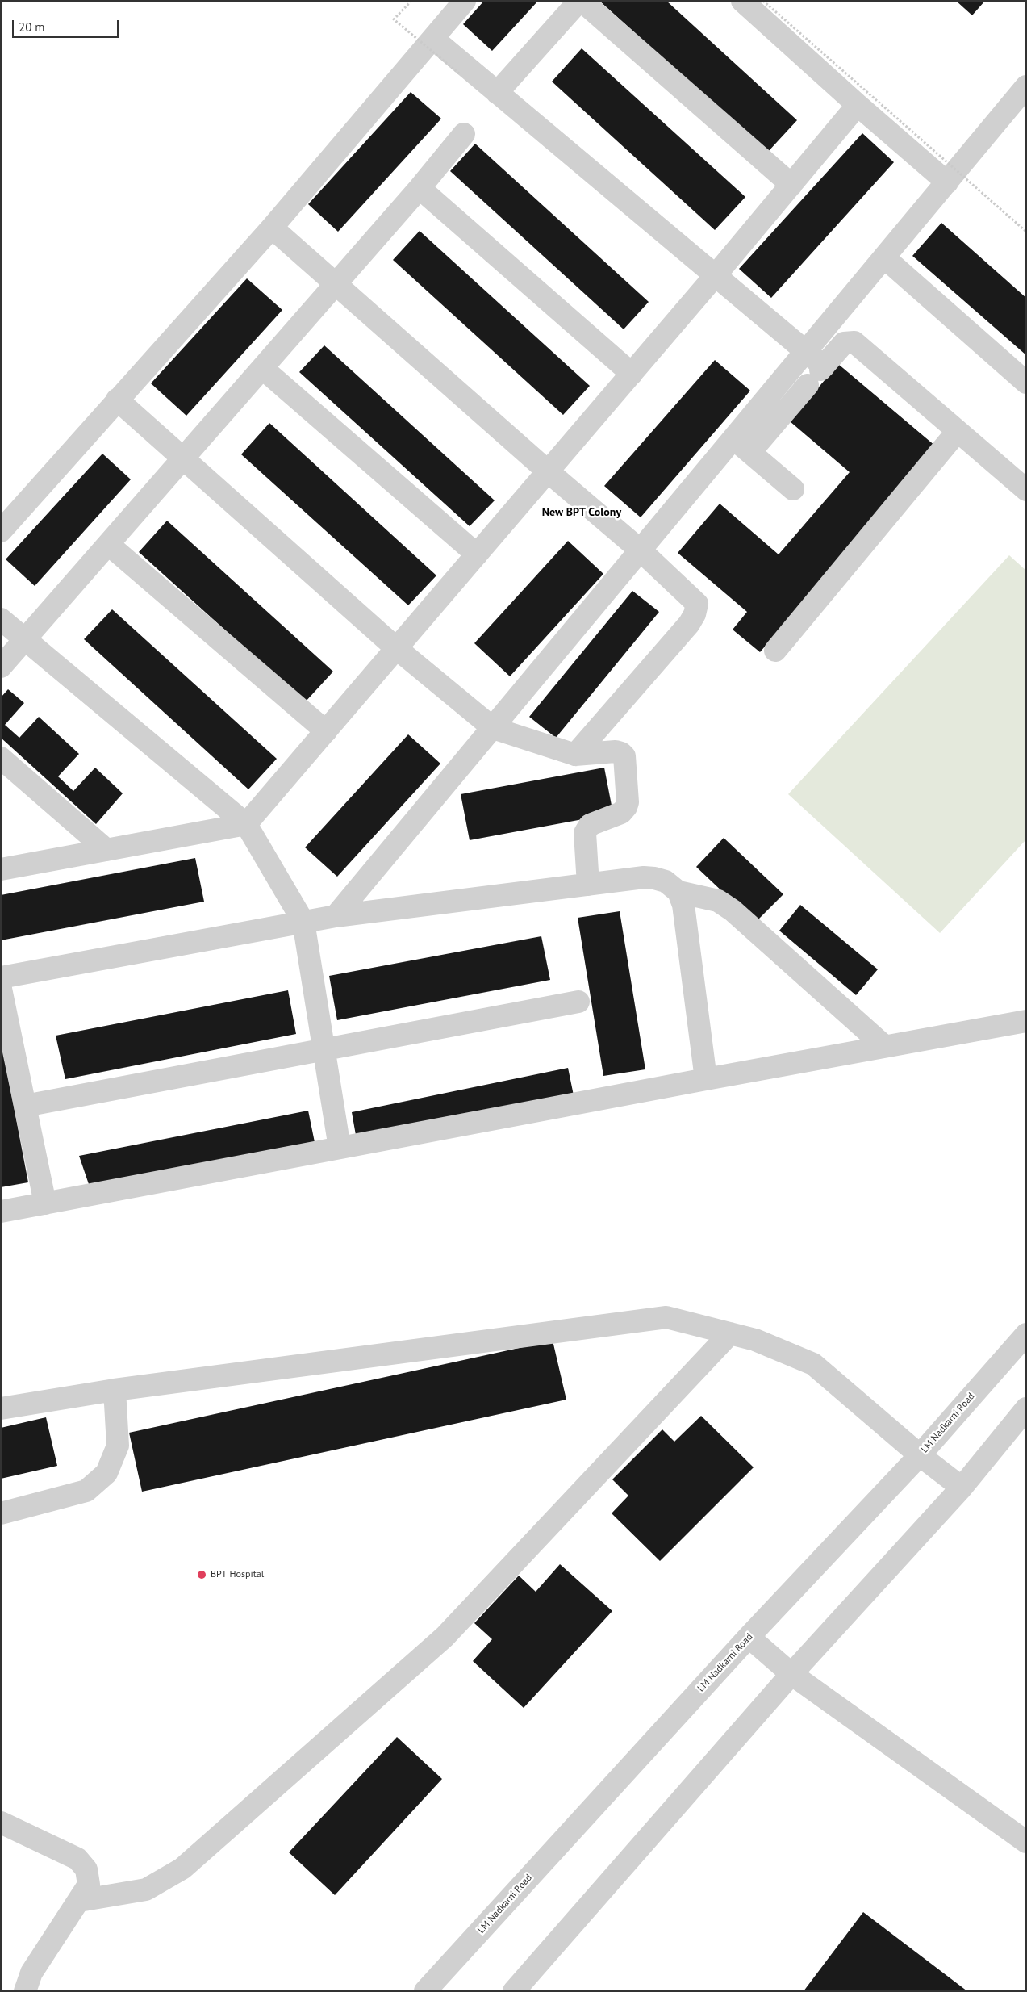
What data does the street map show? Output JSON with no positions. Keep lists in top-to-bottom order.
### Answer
{
  "streets": {
    "street": ["LM Nadkarni Road"]
  },
  "districts": ["New BPT Colony"],
  "places": ["BPT Hospital"],
  "scale_bar": "20 m"
}
